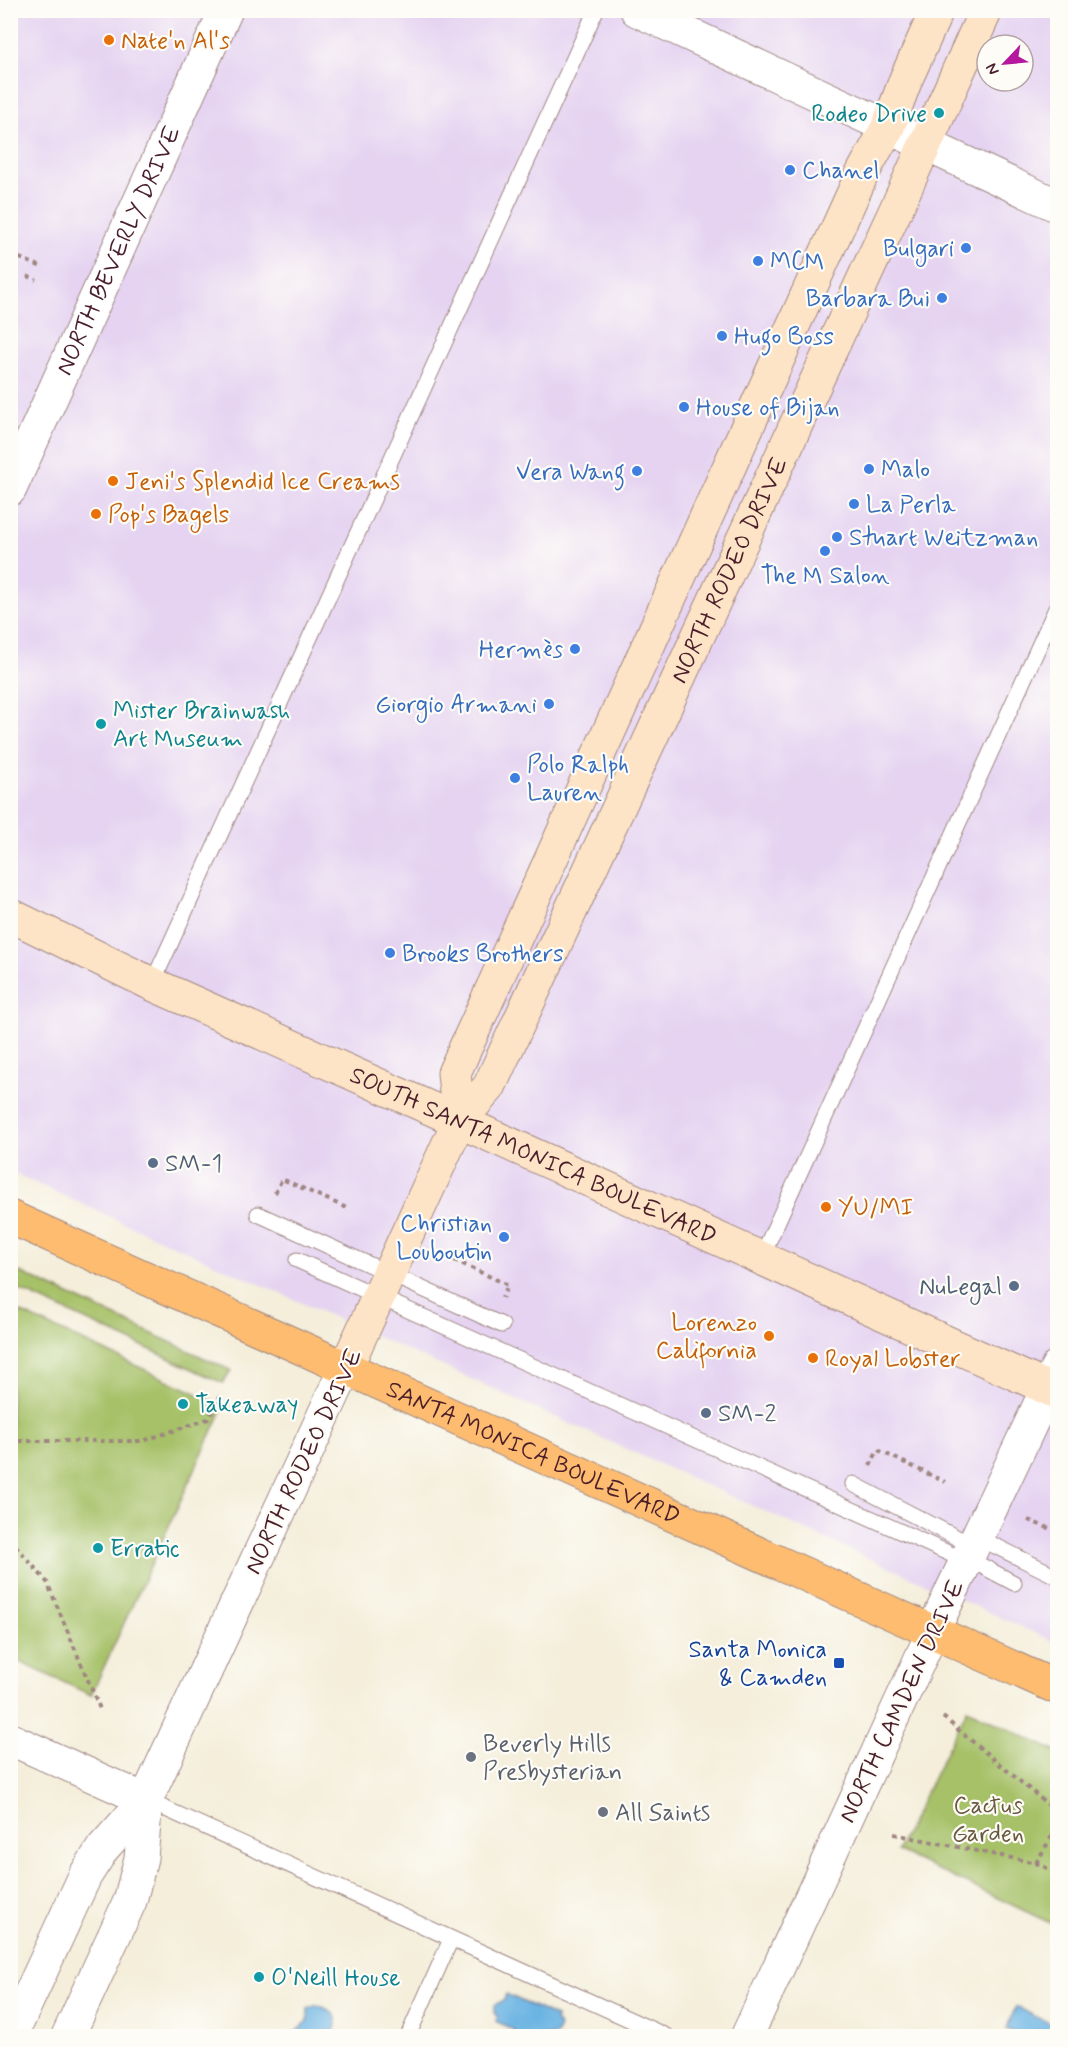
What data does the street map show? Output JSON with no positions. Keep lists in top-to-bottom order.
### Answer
{
  "streets": {
    "main road": ["NORTH RODEO DRIVE", "SOUTH SANTA MONICA BOULEVARD", "SANTA MONICA BOULEVARD"],
    "street": ["NORTH BEVERLY DRIVE", "NORTH CAMDEN DRIVE"]
  },
  "crossings": [
    ["NORTH RODEO DRIVE", "SOUTH SANTA MONICA BOULEVARD"],
    ["NORTH RODEO DRIVE", "SANTA MONICA BOULEVARD"],
    ["SOUTH SANTA MONICA BOULEVARD", "NORTH CAMDEN DRIVE"],
    ["SANTA MONICA BOULEVARD", "NORTH CAMDEN DRIVE"]
  ],
  "parks": ["Cactus Garden"],
  "places": {
    "other": [
      "Nate'n Al's",
      "Rodeo Drive",
      "Chanel",
      "Bulgari",
      "MCM",
      "Barbara Bui",
      "Hugo Boss",
      "House of Bijan",
      "Malo",
      "Vera Wang",
      "Jeni's Splendid Ice Creams",
      "La Perla",
      "Pop's Bagels",
      "Stuart Weitzman",
      "The M Salon",
      "Hermès",
      "Giorgio Armani",
      "Mister Brainwash Art Museum",
      "Polo Ralph Lauren",
      "Brooks Brothers",
      "SM-1",
      "YU/MI",
      "Christian Louboutin",
      "NuLegal",
      "Lorenzo California",
      "Royal Lobster",
      "Takeaway",
      "SM-2",
      "Erratic",
      "Beverly Hills Presbysterian",
      "All Saints",
      "O'Neill House"
    ],
    "transit": ["Santa Monica & Camden"]
  },
  "north": "bottom left"
}
